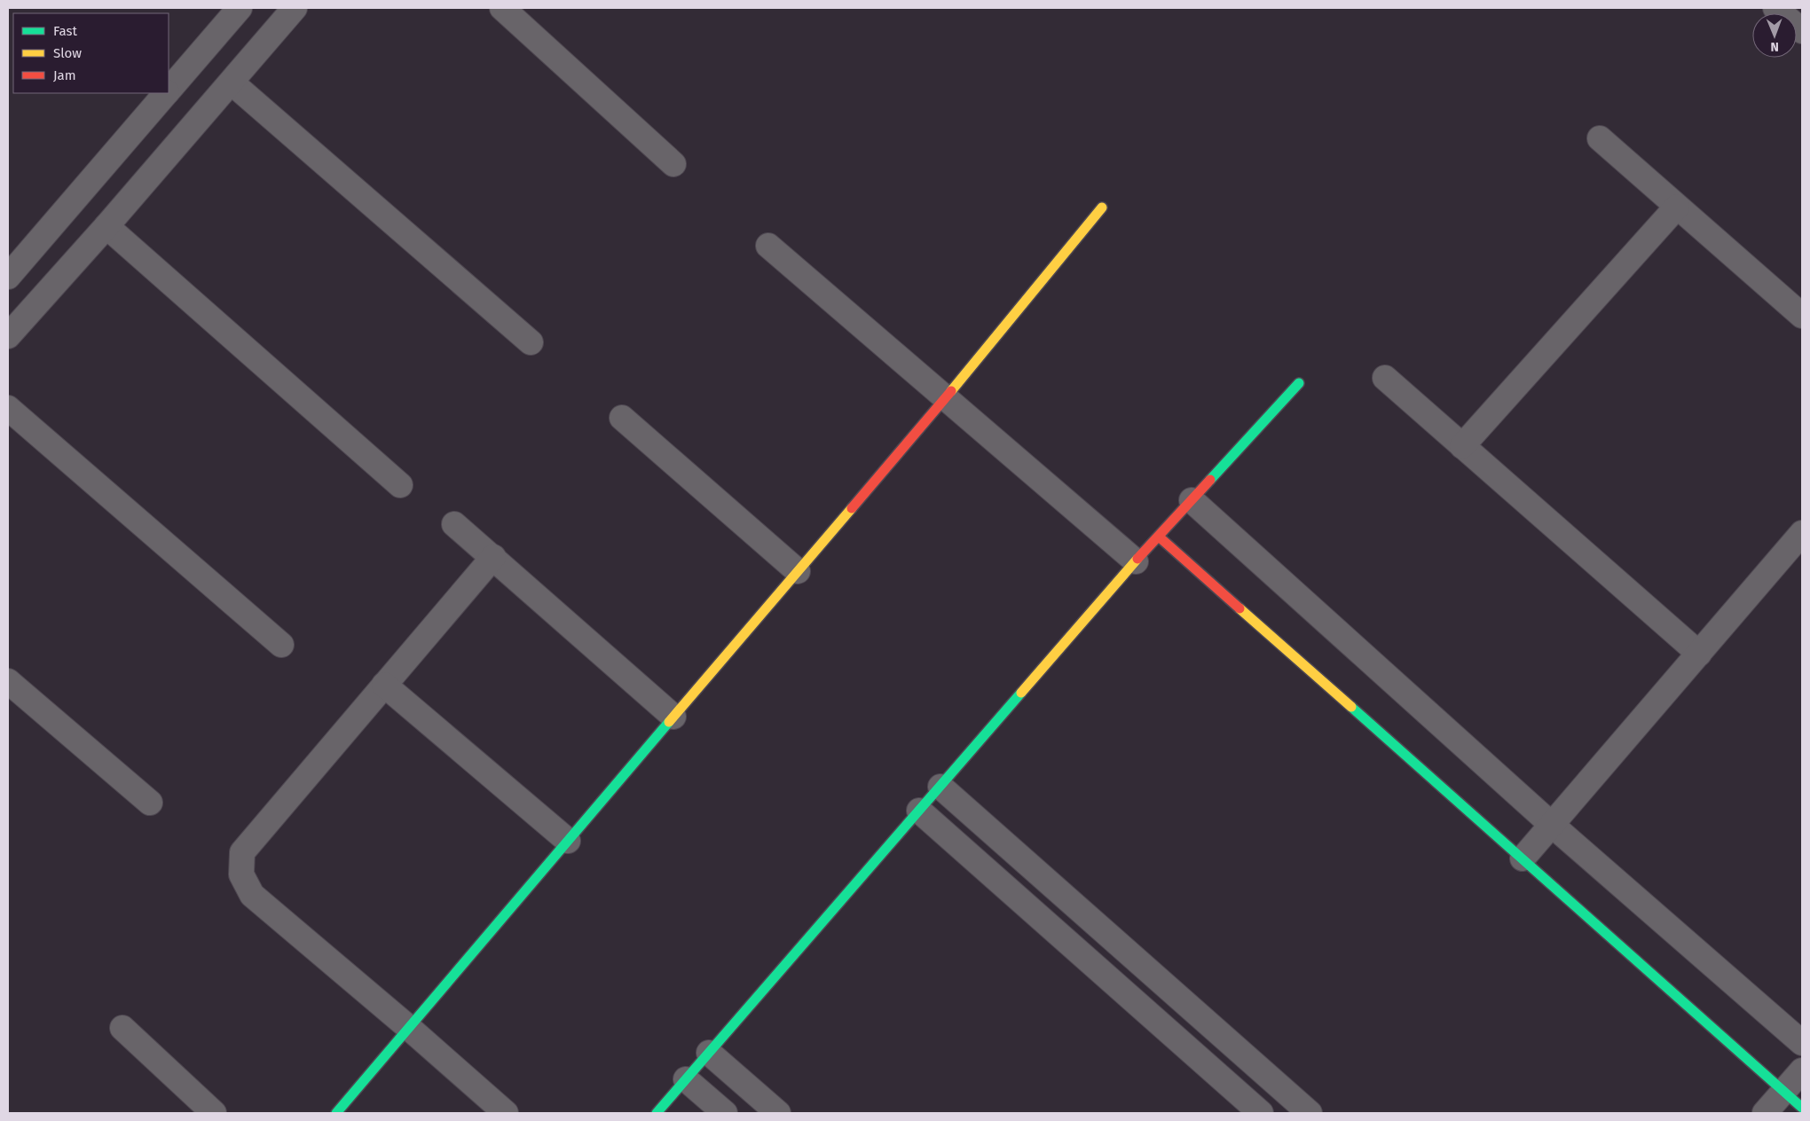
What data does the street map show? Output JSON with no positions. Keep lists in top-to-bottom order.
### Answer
{
  "legend": ["Fast", "Slow", "Jam"],
  "north": "bottom"
}
